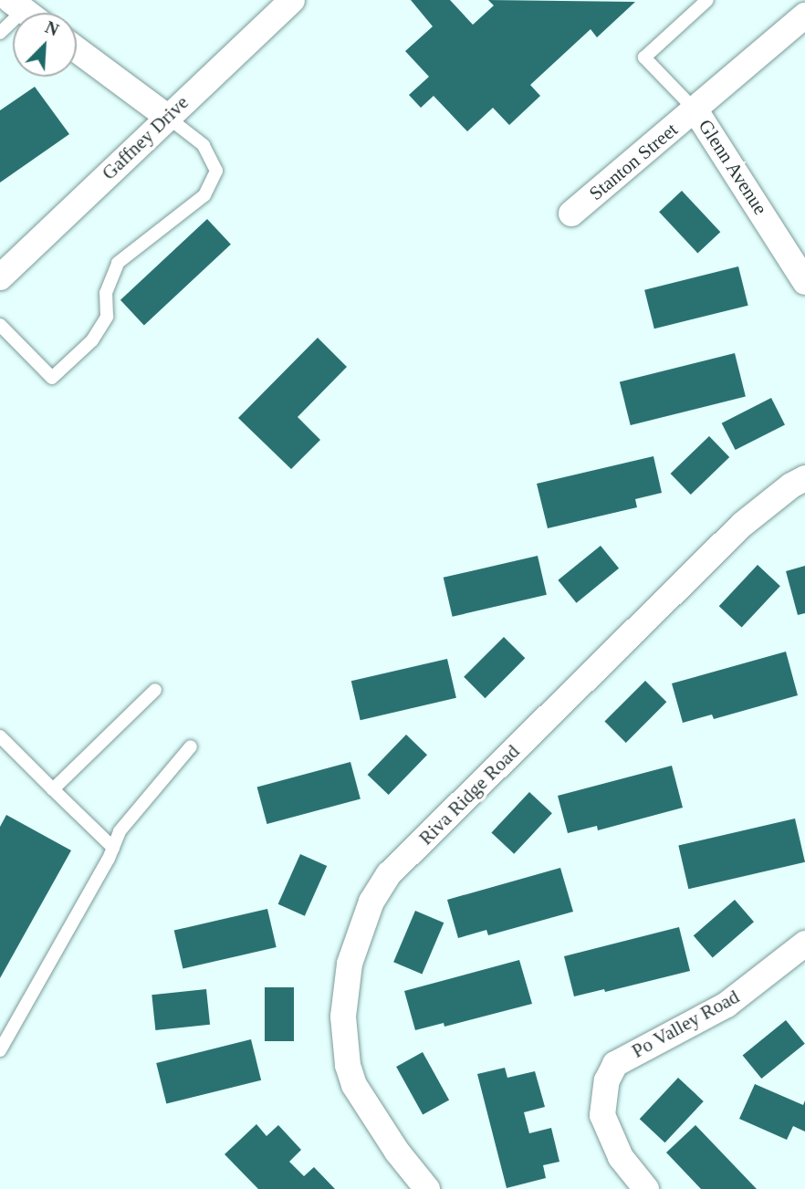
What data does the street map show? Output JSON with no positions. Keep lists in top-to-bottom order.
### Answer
{
  "streets": {
    "street": [
      "Gaffney Drive",
      "Stanton Street",
      "Glenn Avenue",
      "Riva Ridge Road",
      "Po Valley Road"
    ]
  },
  "crossings": [
    ["Stanton Street", "Glenn Avenue"]
  ],
  "north": "top right"
}
